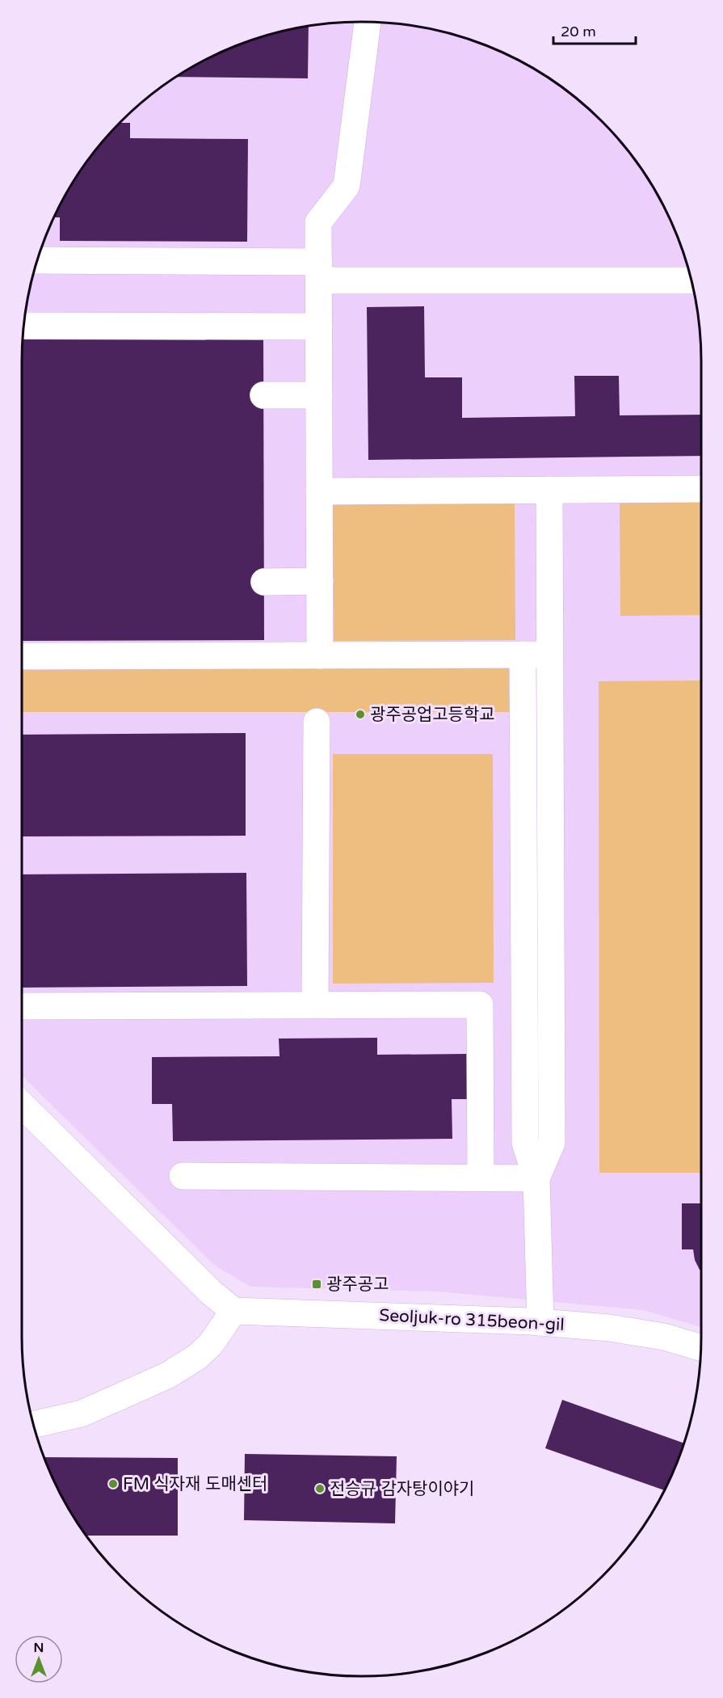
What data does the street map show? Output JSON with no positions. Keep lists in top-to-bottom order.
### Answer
{
  "streets": {
    "street": ["Seoljuk-ro 315beon-gil"]
  },
  "places": {
    "other": ["광주공업고등학교", "FM 식자재 도매센터", "전승규 감자탕이야기"],
    "transit": ["광주공고"]
  },
  "scale_bar": "20 m",
  "north": "top"
}
